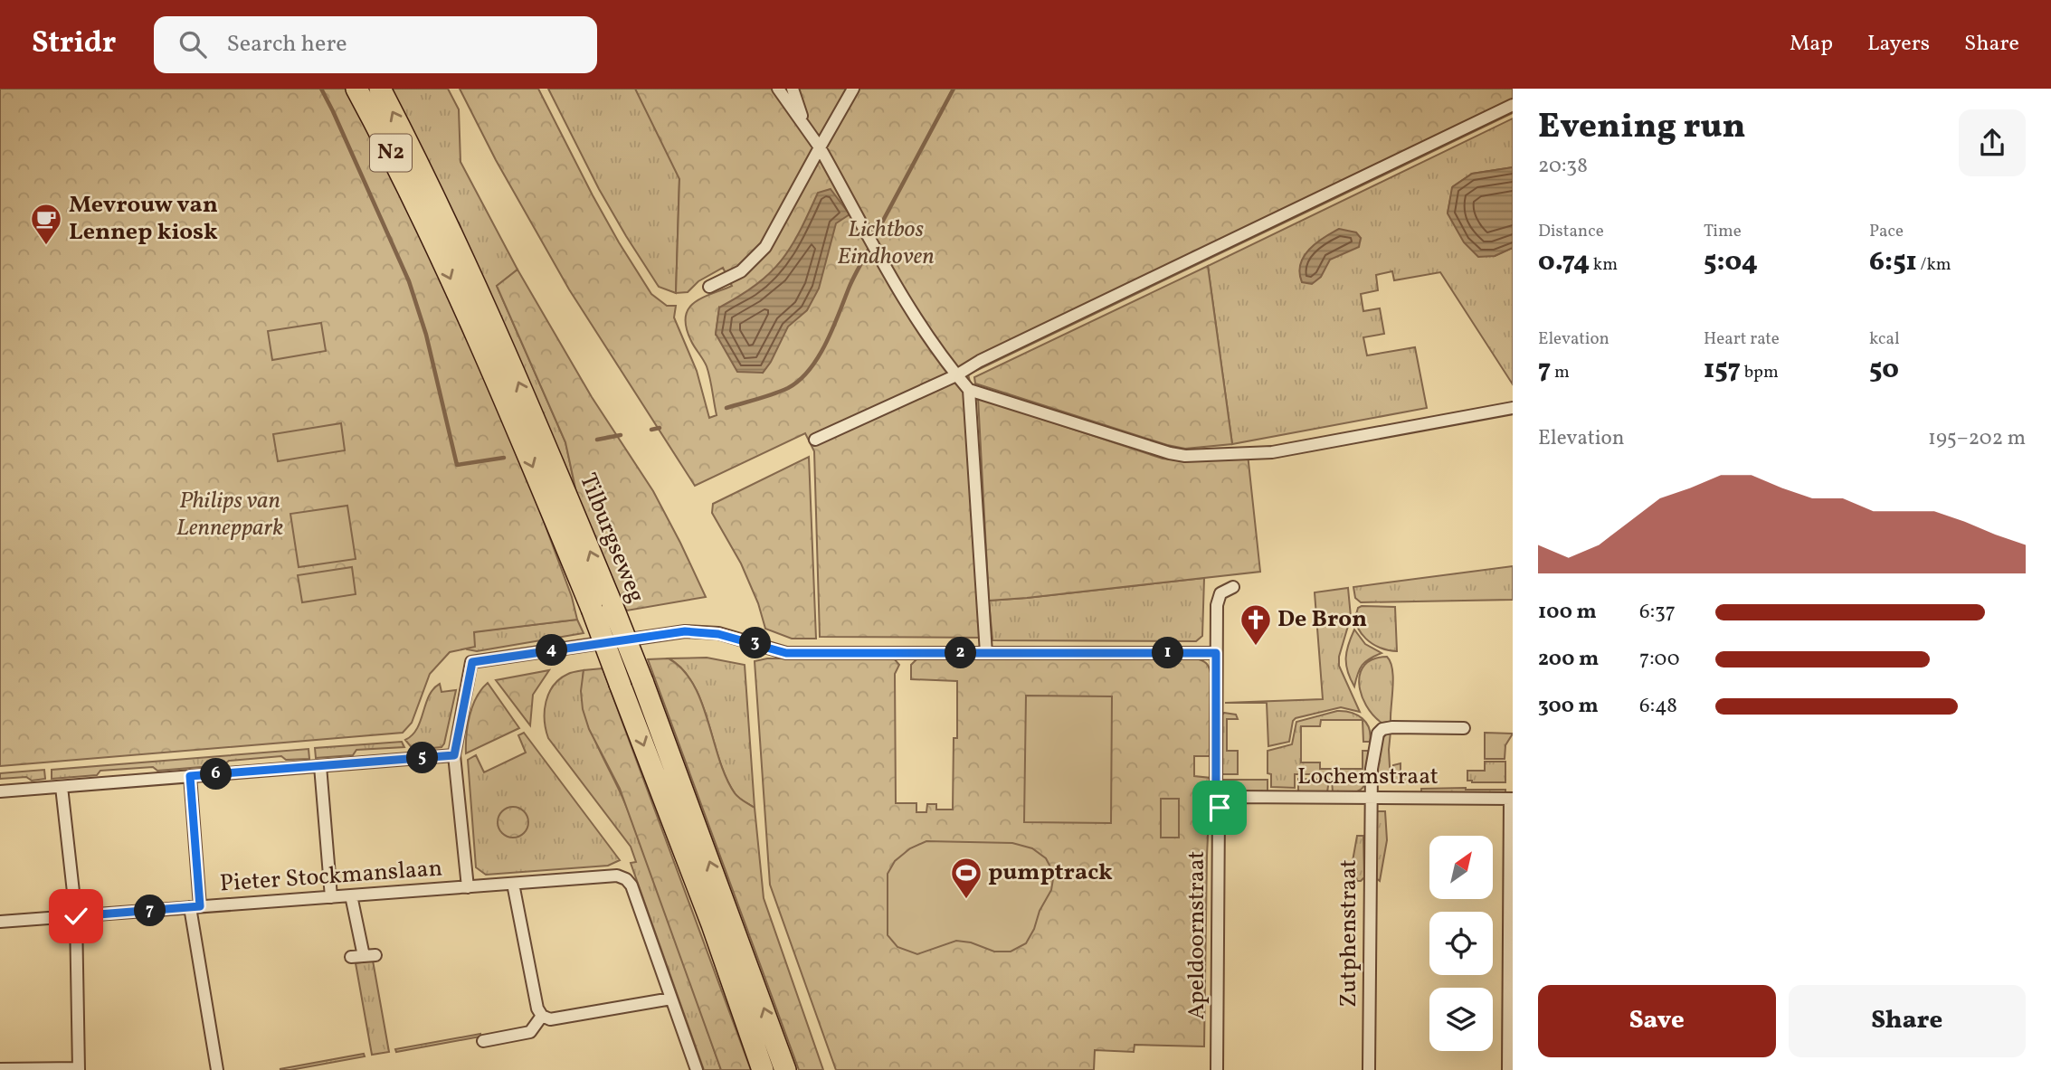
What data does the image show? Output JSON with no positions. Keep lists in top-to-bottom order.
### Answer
{
  "streets": {
    "highway": ["N2", "Tilburgseweg"],
    "street": [
      "Lochemstraat",
      "Pieter Stockmanslaan",
      "Zutphenstraat",
      "Apeldoornstraat"
    ]
  },
  "crossings": [
    ["N2", "Tilburgseweg"],
    ["Lochemstraat", "Zutphenstraat"],
    ["Lochemstraat", "Apeldoornstraat"]
  ],
  "parks": ["Lichtbos Eindhoven", "Philips van Lenneppark"],
  "places": {
    "cafe": ["Mevrouw van Lennep kiosk"],
    "church": ["De Bron"],
    "sports": ["pumptrack"]
  },
  "north": "top right",
  "page": {
    "header": "Stridr",
    "search": "Search here",
    "nav": ["Map", "Layers", "Share"],
    "heading": ["Evening run", "20:38"],
    "stats": [
      ["Distance", "0.74 km"],
      ["Time", "5:04"],
      ["Pace", "6:51 /km"],
      ["Elevation", "7 m"],
      ["Heart rate", "157 bpm"],
      ["kcal", "50"]
    ],
    "chart": ["Elevation", "195–202 m"],
    "list": [
      {
        "name": "100 m",
        "note": "6:37"
      },
      {
        "name": "200 m",
        "note": "7:00"
      },
      {
        "name": "300 m",
        "note": "6:48"
      }
    ],
    "pins": [
      "3",
      "4",
      "1",
      "2",
      "5",
      "6",
      "7"
    ],
    "buttons": ["Save", "Share"]
  }
}
